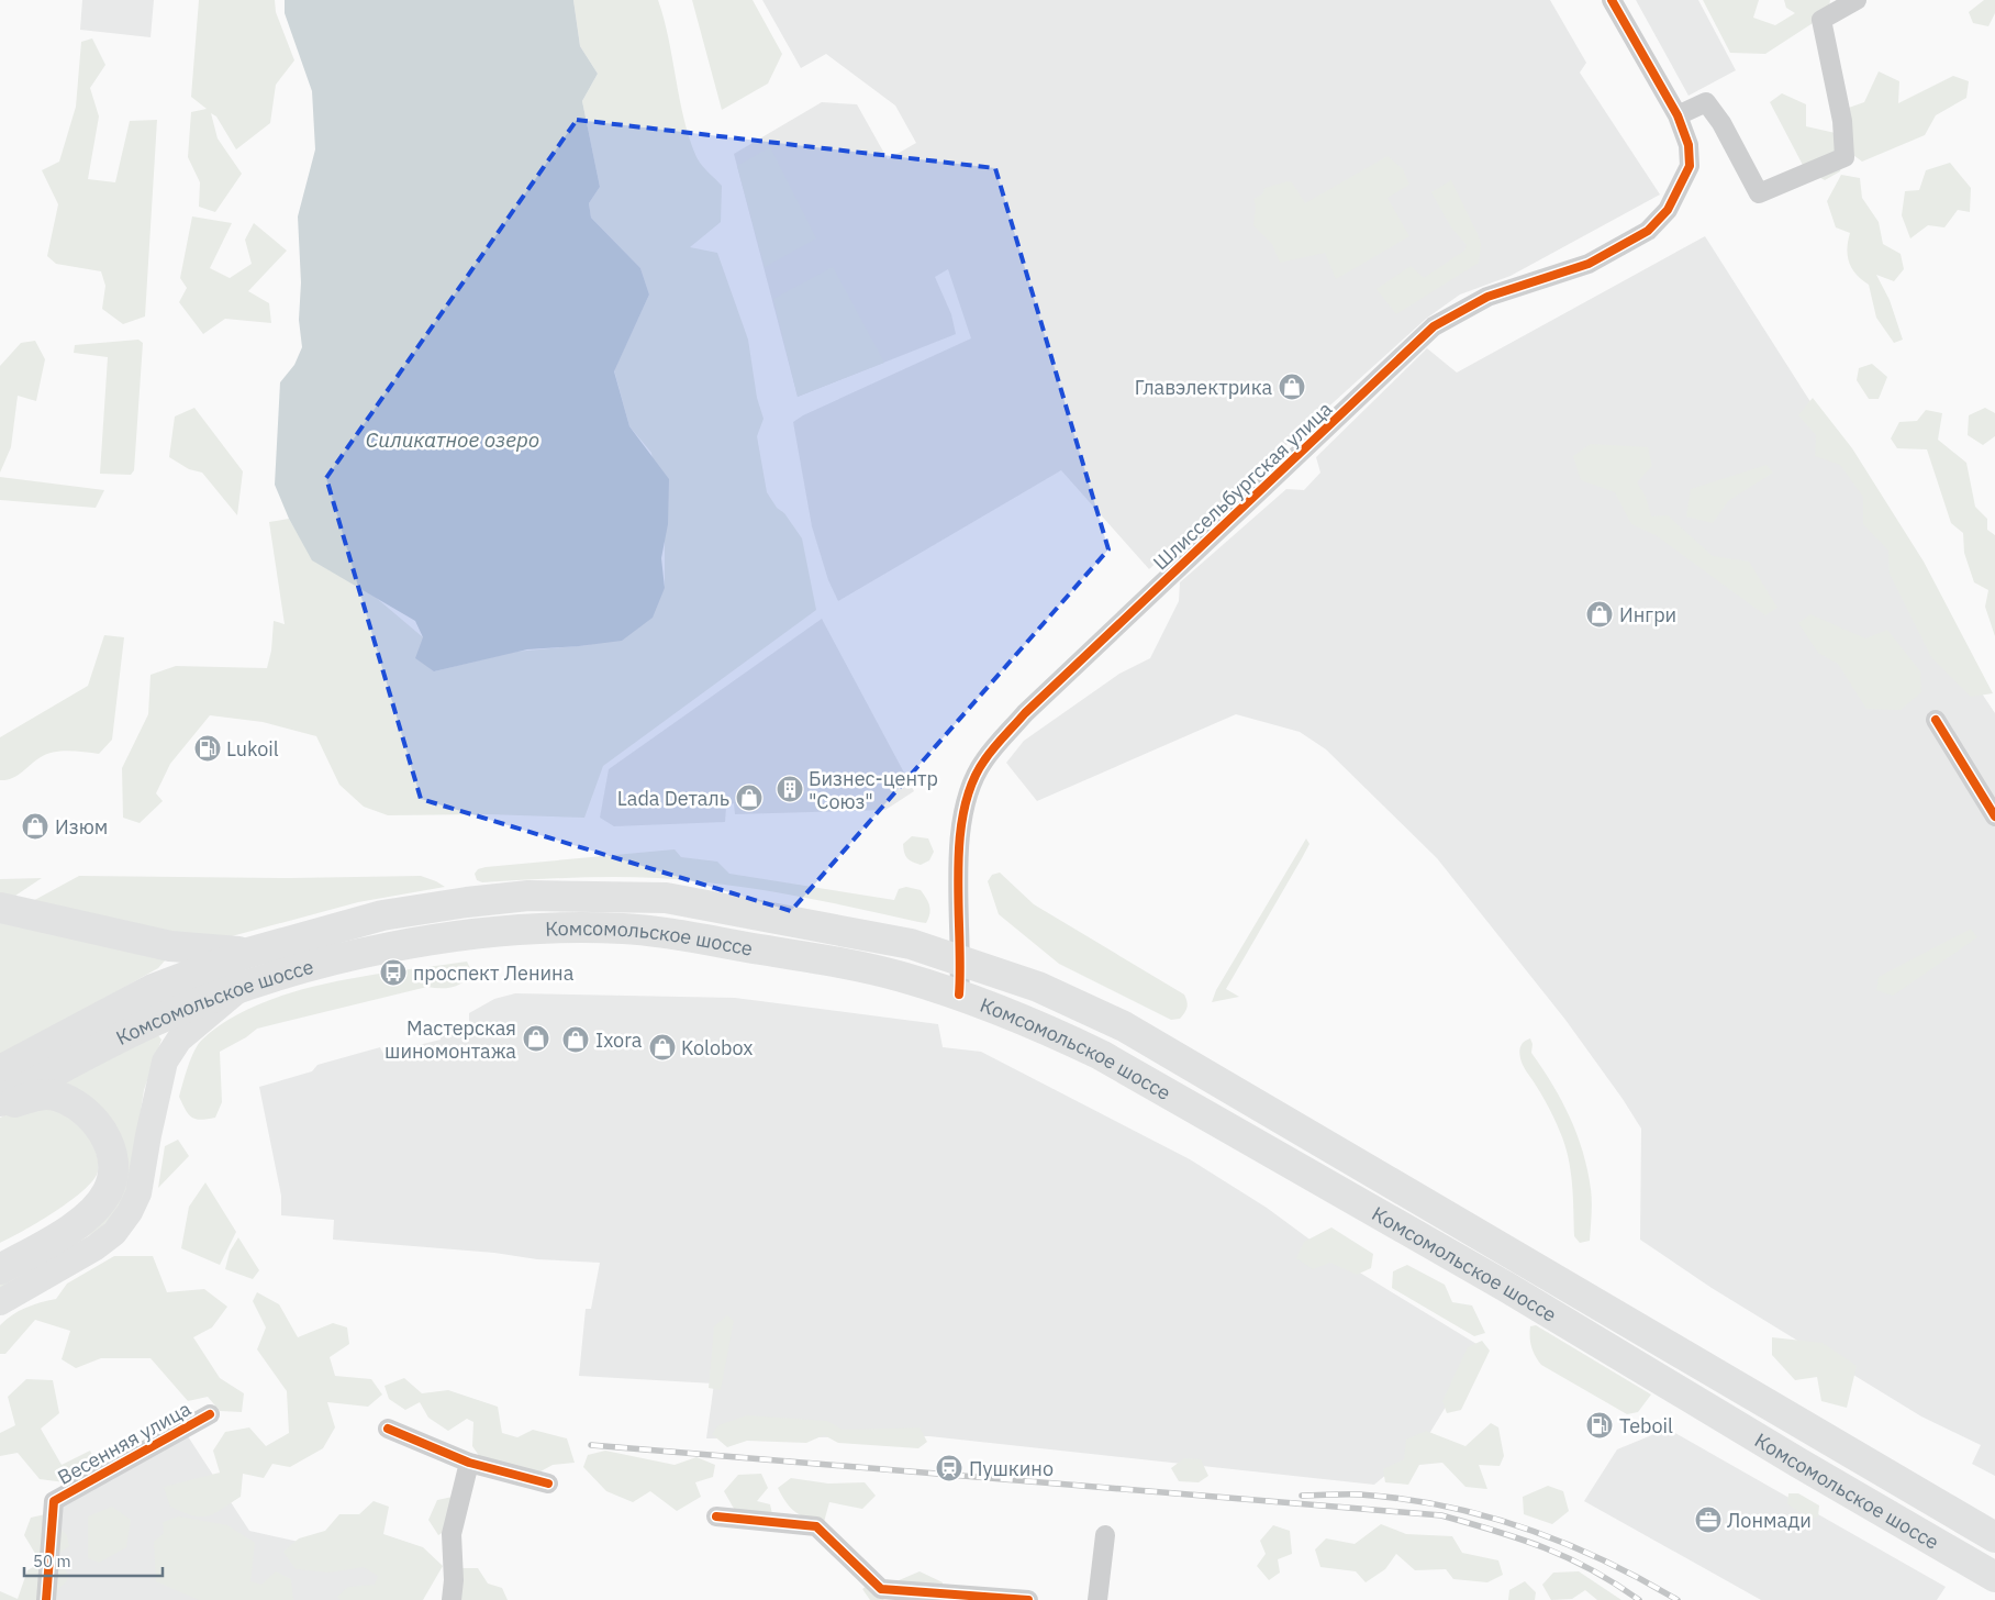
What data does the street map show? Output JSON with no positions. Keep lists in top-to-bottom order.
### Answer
{
  "streets": {
    "main road": ["Комсомольское шоссе"],
    "street": ["Шлиссельбургская улица", "Весенняя улица"]
  },
  "crossings": [
    ["Шлиссельбургская улица", "Комсомольское шоссе"]
  ],
  "water": ["Силикатное озеро"],
  "places": {
    "shop": [
      "Главэлектрика",
      "Ингри",
      "Lada Dеталь",
      "Изюм",
      "Мастерская шиномонтажа",
      "Ixora",
      "Kolobox"
    ],
    "fuel station": ["Lukoil", "Teboil"],
    "building": ["Бизнес-центр \"Союз\""],
    "bus stop": ["проспект Ленина"],
    "station": ["Пушкино"],
    "office": ["Лонмади"]
  },
  "scale_bar": "50 m"
}
